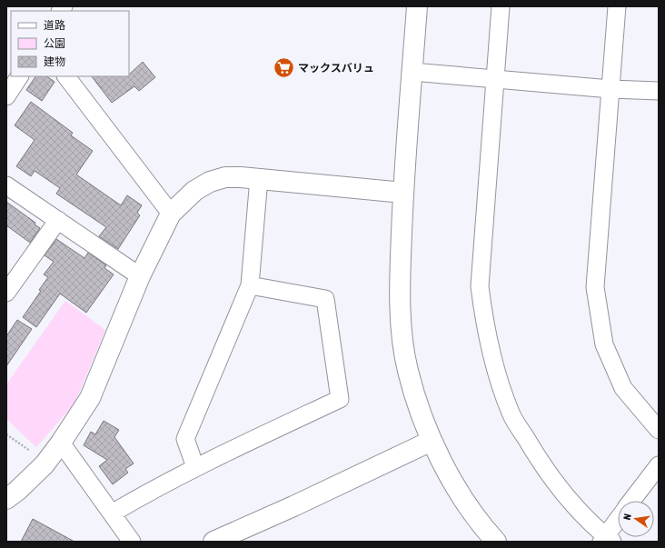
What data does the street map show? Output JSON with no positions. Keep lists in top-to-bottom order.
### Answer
{
  "places": {
    "supermarket": ["マックスバリュ"]
  },
  "legend": ["道路", "公園", "建物"],
  "north": "left"
}
